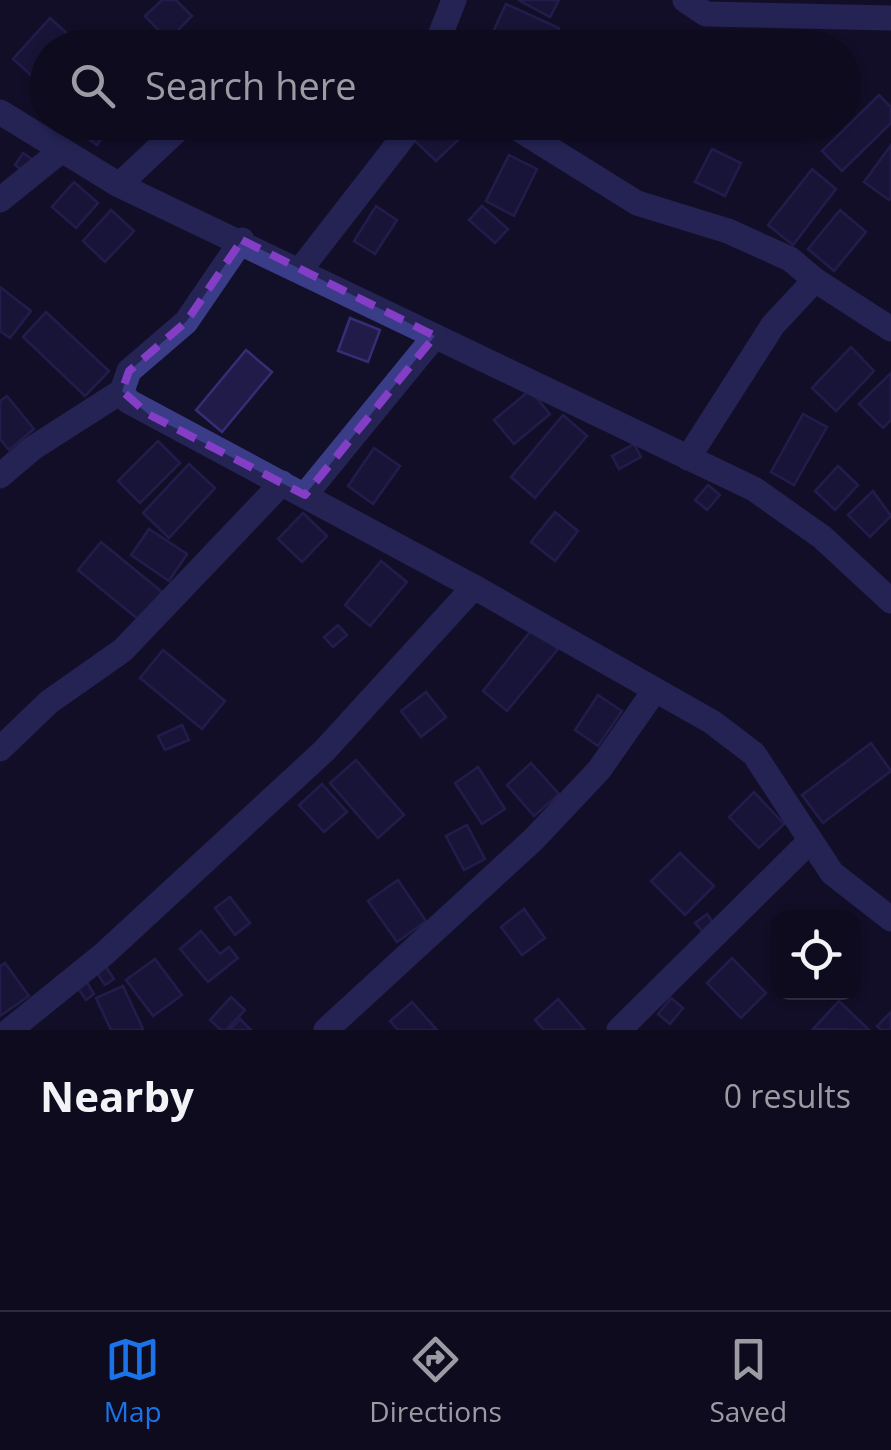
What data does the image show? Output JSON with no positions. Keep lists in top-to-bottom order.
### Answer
{
  "page": {
    "search": "Search here",
    "heading": ["Nearby", "0 results"],
    "nav": ["Map", "Directions", "Saved"]
  }
}
